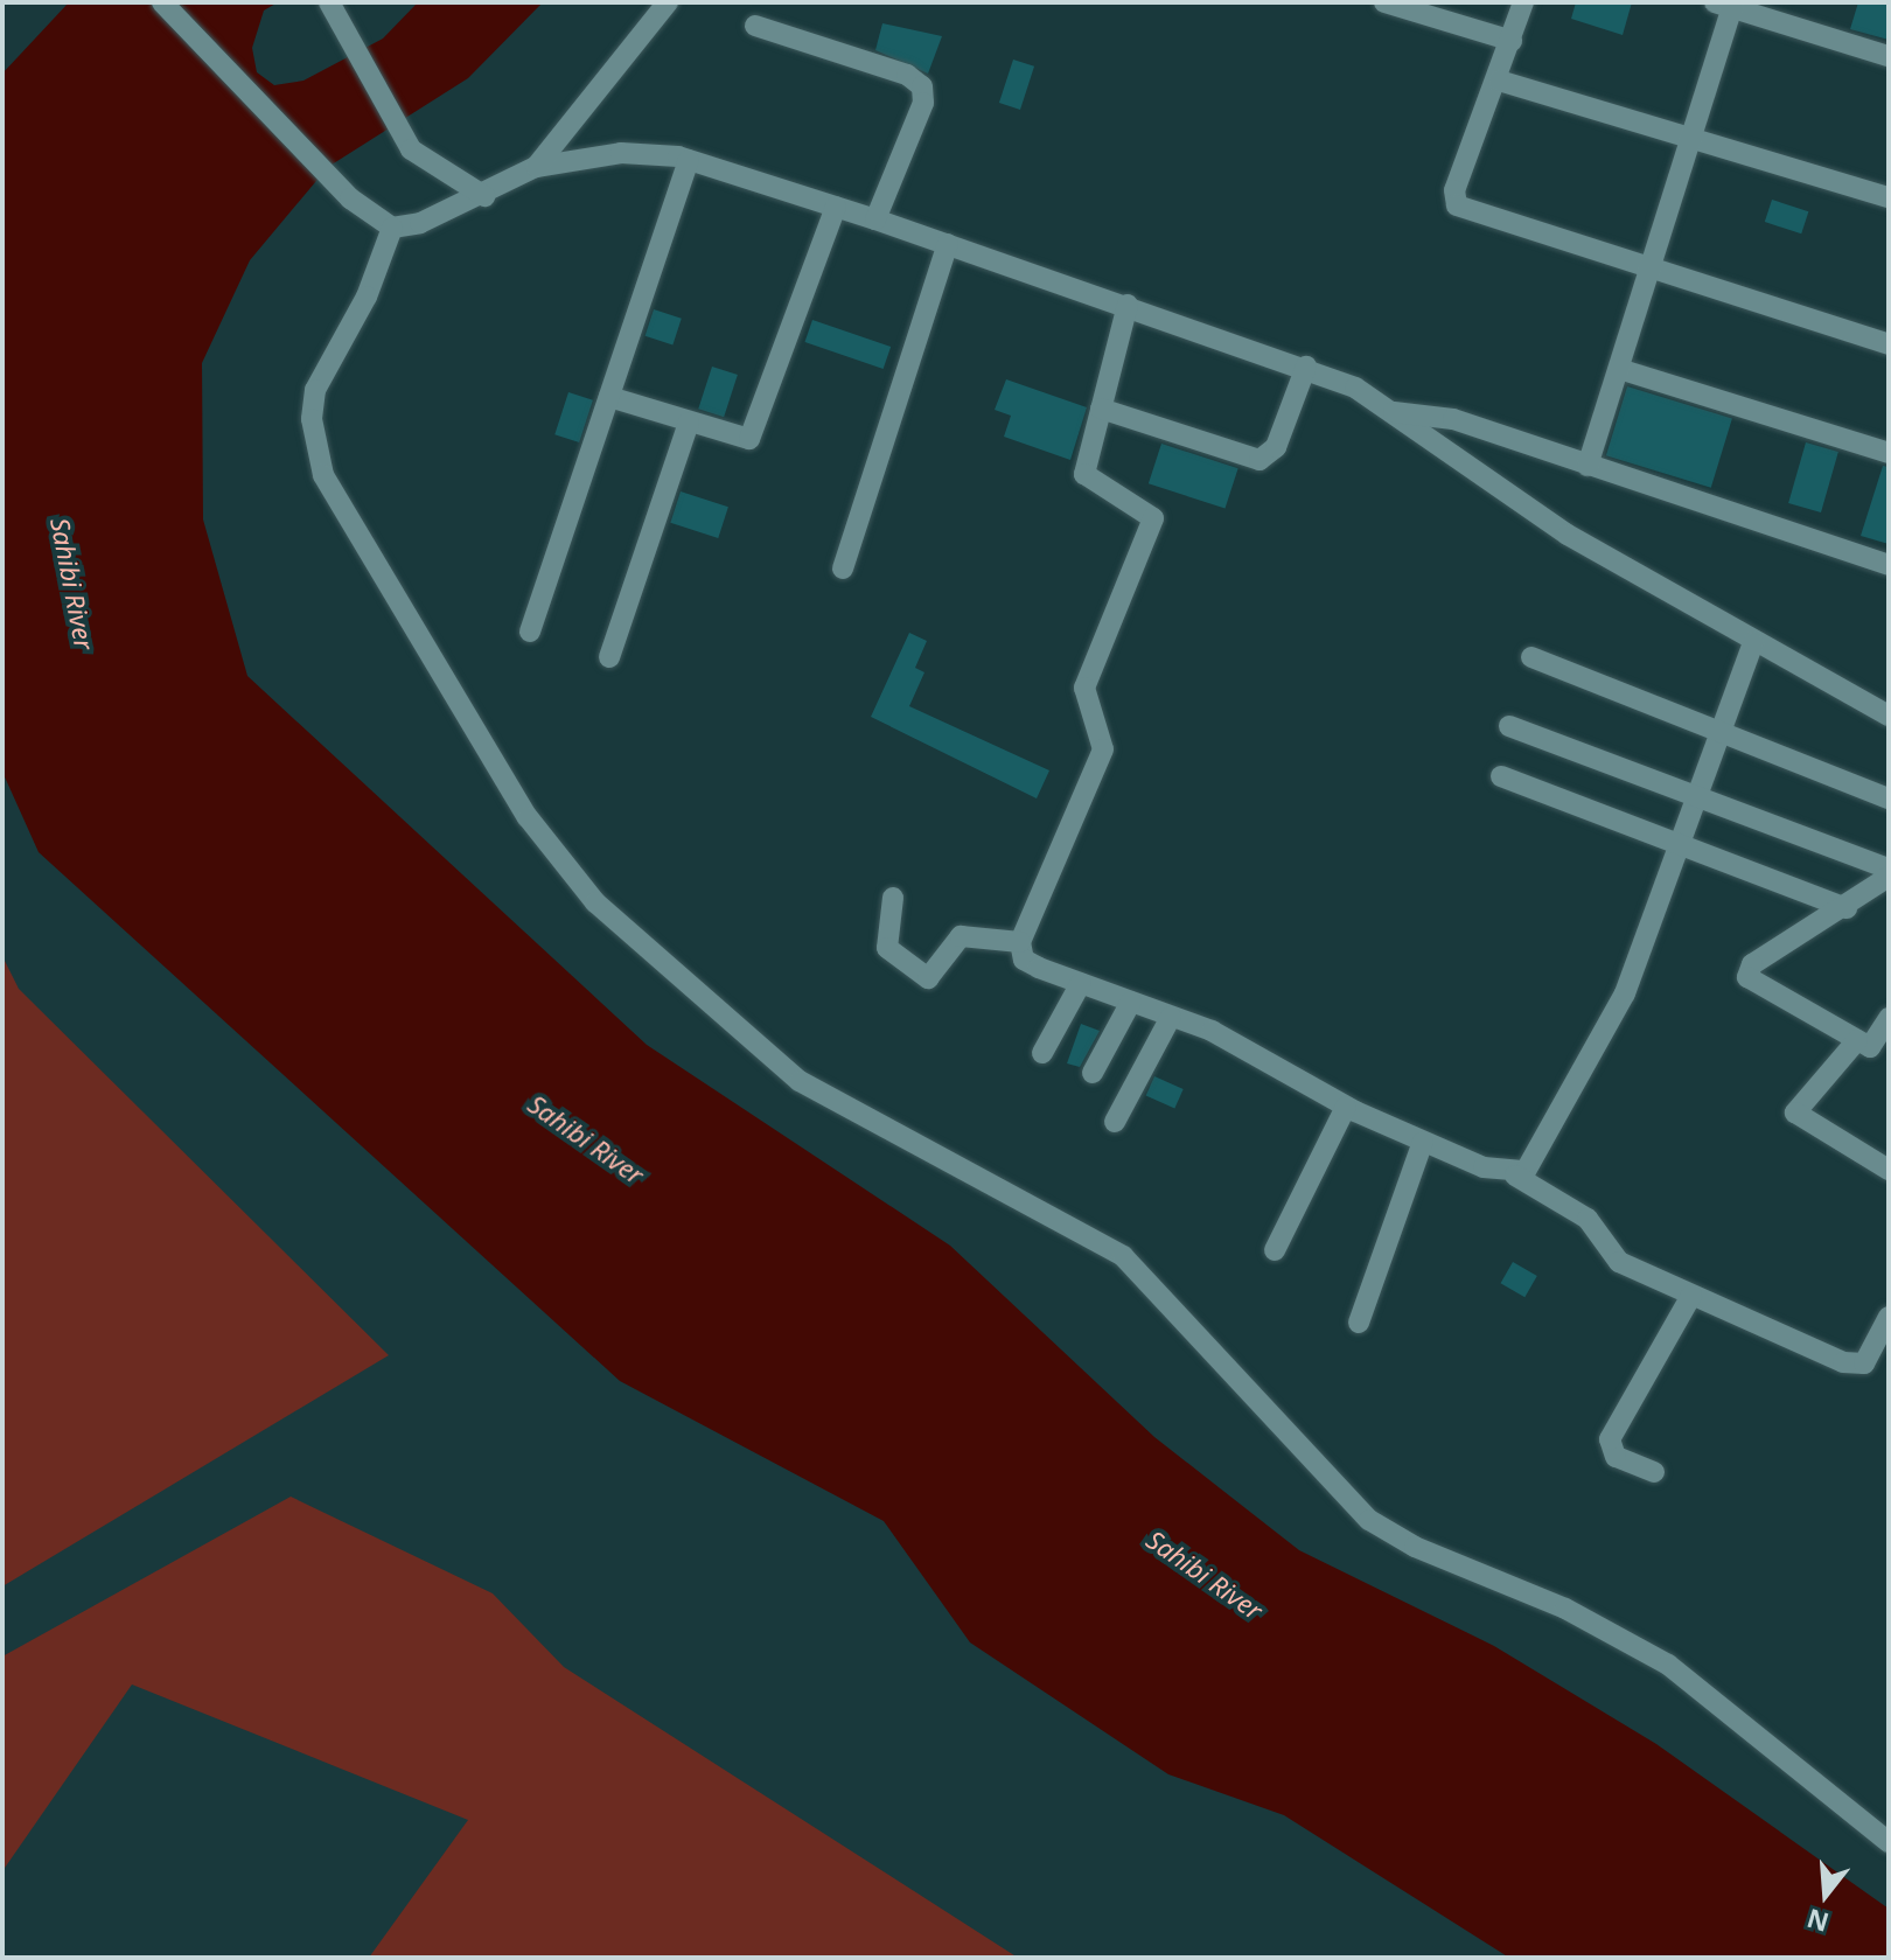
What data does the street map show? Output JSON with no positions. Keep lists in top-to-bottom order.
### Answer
{
  "water": ["Sahibi River"],
  "north": "bottom"
}
